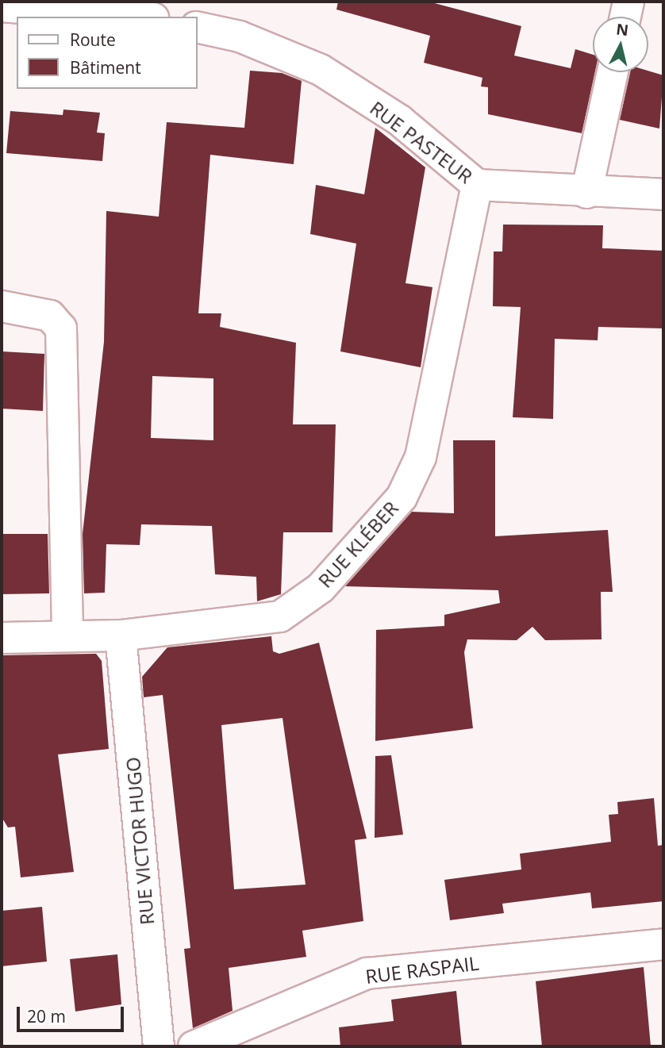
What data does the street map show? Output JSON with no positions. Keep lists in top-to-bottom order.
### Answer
{
  "streets": {
    "street": [
      "RUE PASTEUR",
      "RUE KLÉBER",
      "RUE VICTOR HUGO",
      "RUE RASPAIL"
    ]
  },
  "crossings": [
    ["RUE PASTEUR", "RUE KLÉBER"],
    ["RUE KLÉBER", "RUE VICTOR HUGO"]
  ],
  "legend": ["Route", "Bâtiment"],
  "scale_bar": "20 m",
  "north": "top"
}
